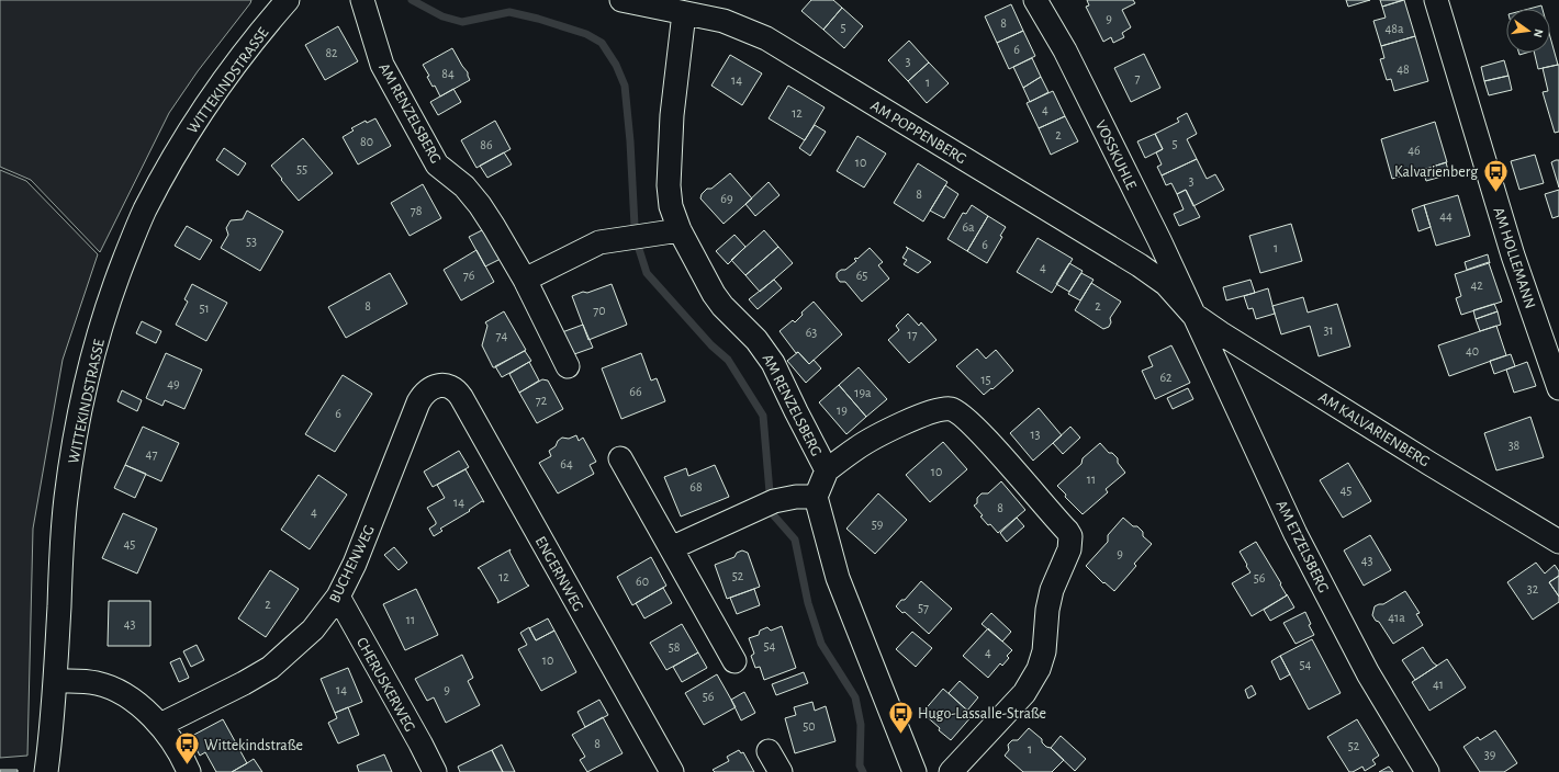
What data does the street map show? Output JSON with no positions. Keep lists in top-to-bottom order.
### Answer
{
  "streets": {
    "street": [
      "WITTEKINDSTRASSE",
      "AM RENZELSBERG",
      "AM POPPENBERG",
      "VOSSKUHLE",
      "AM HOLLEMANN",
      "AM KALVARIENBERG",
      "AM ETZELSBERG",
      "BUCHENWEG",
      "ENGERNWEG",
      "CHERUSKERWEG"
    ]
  },
  "crossings": [
    ["AM RENZELSBERG", "AM POPPENBERG"],
    ["AM POPPENBERG", "VOSSKUHLE"],
    ["AM POPPENBERG", "AM KALVARIENBERG"],
    ["AM POPPENBERG", "AM ETZELSBERG"],
    ["VOSSKUHLE", "AM KALVARIENBERG"],
    ["VOSSKUHLE", "AM ETZELSBERG"],
    ["AM KALVARIENBERG", "AM ETZELSBERG"],
    ["BUCHENWEG", "ENGERNWEG"],
    ["BUCHENWEG", "CHERUSKERWEG"]
  ],
  "places": {
    "bus stop": ["Kalvarienberg", "Hugo-Lassalle-Straße", "Wittekindstraße"]
  },
  "house_numbers": [
    "9",
    "8",
    "5",
    "48a",
    "6",
    "82",
    "3",
    "48",
    "84",
    "7",
    "14",
    "1",
    "4",
    "12",
    "2",
    "80",
    "5",
    "86",
    "46",
    "10",
    "55",
    "3",
    "8",
    "69",
    "78",
    "44",
    "6a",
    "53",
    "6",
    "1",
    "4",
    "76",
    "65",
    "42",
    "8",
    "2",
    "51",
    "70",
    "31",
    "63",
    "17",
    "74",
    "40",
    "62",
    "15",
    "49",
    "66",
    "19a",
    "72",
    "19",
    "6",
    "13",
    "38",
    "47",
    "64",
    "10",
    "11",
    "68",
    "45",
    "14",
    "8",
    "4",
    "59",
    "45",
    "9",
    "43",
    "52",
    "12",
    "56",
    "60",
    "32",
    "2",
    "57",
    "41a",
    "11",
    "43",
    "54",
    "58",
    "4",
    "10",
    "54",
    "41",
    "14",
    "9",
    "56",
    "50",
    "8",
    "52",
    "1",
    "39"
  ],
  "north": "right"
}
